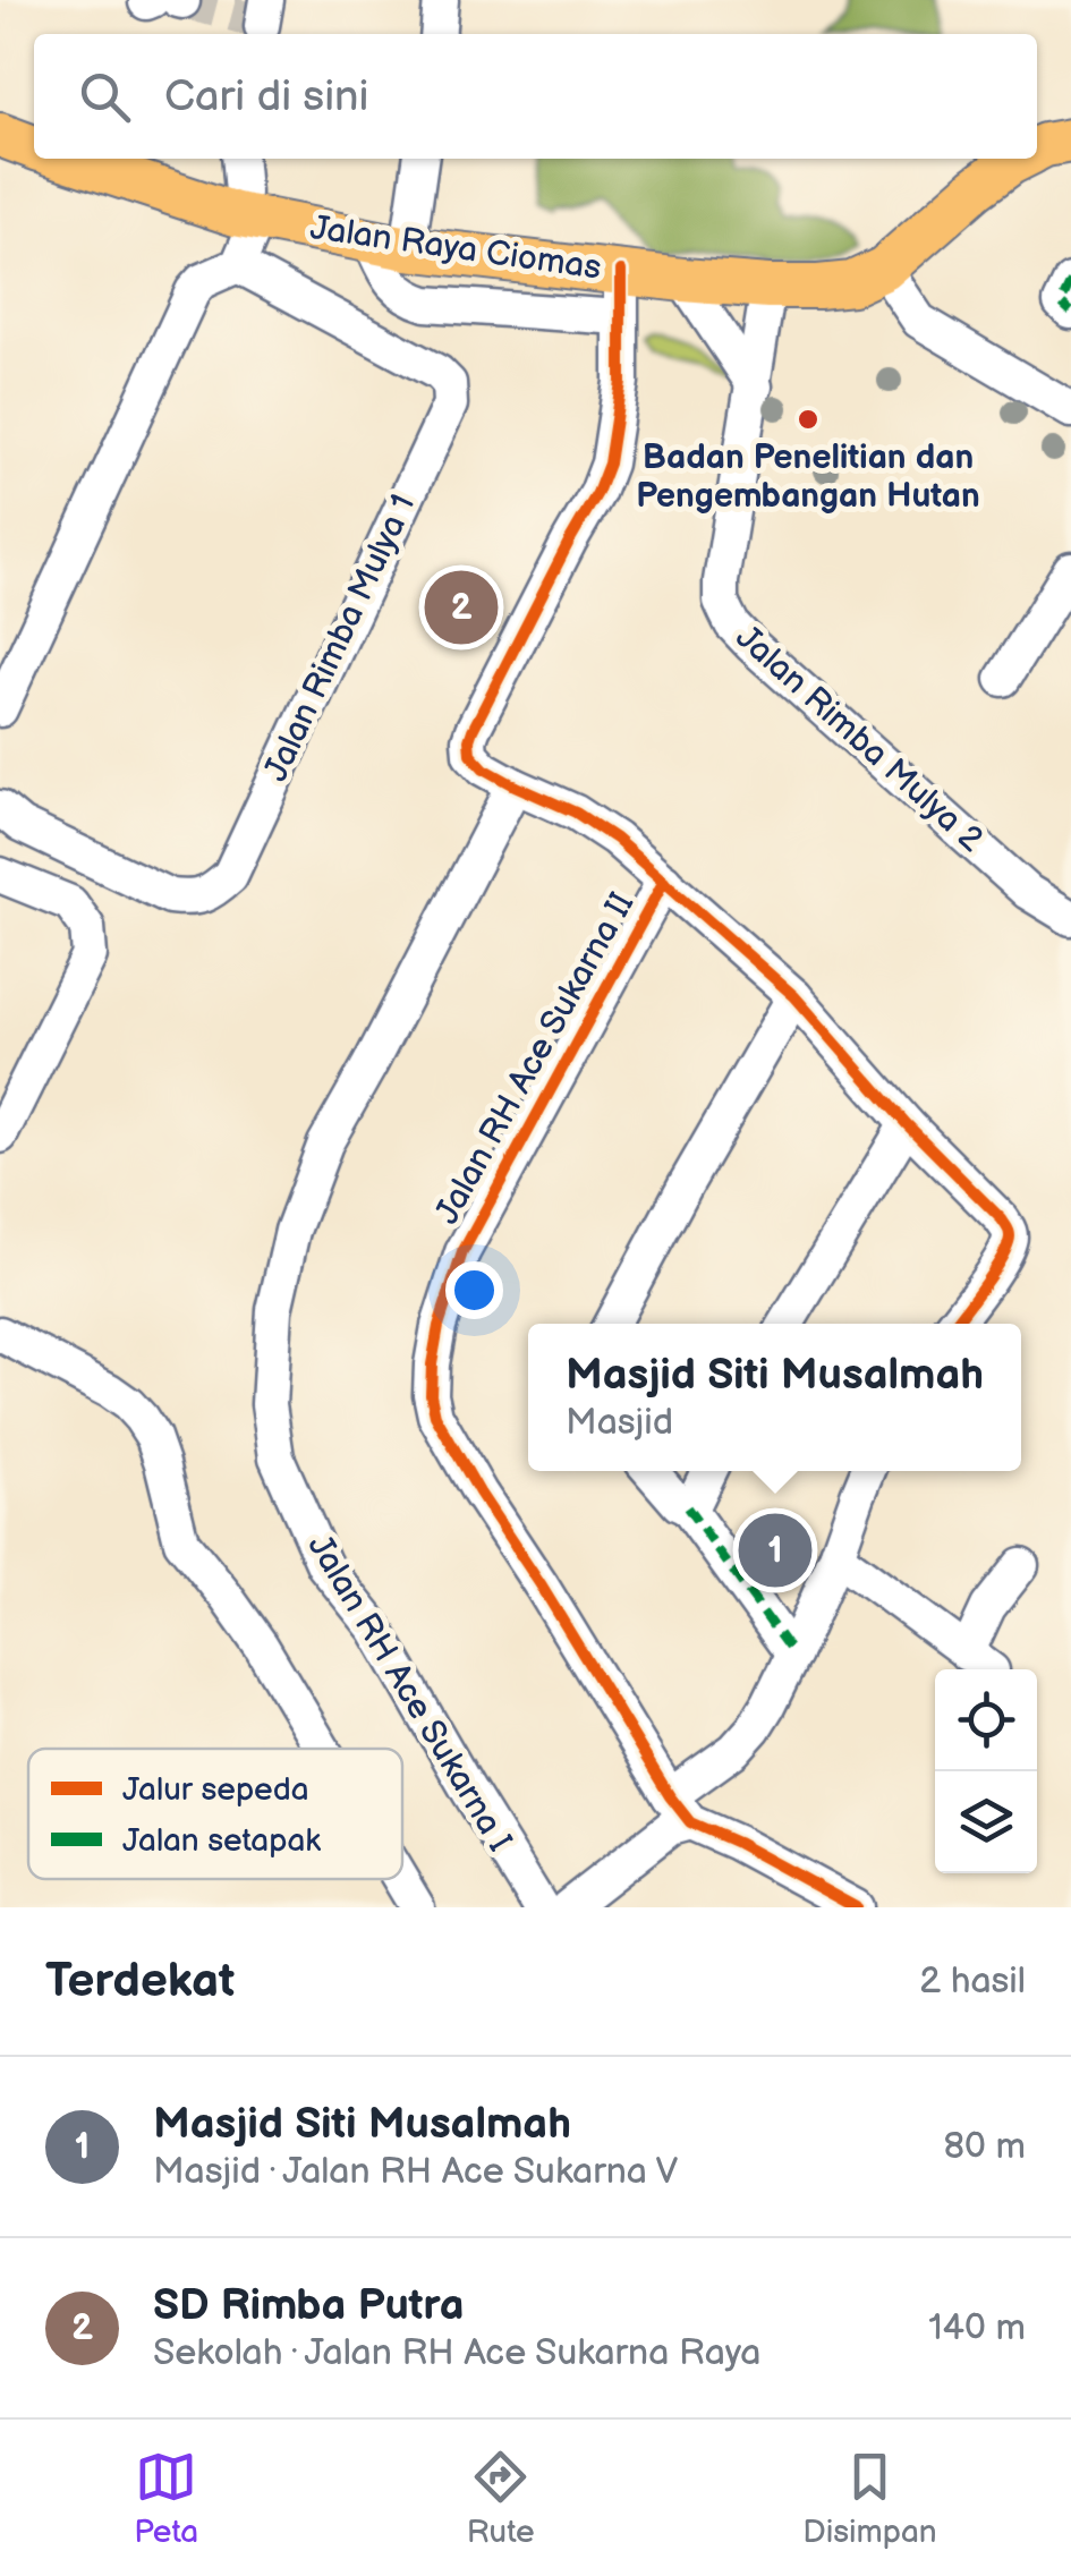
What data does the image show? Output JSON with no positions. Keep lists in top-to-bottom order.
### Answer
{
  "streets": {
    "main road": ["Jalan Raya Ciomas"],
    "street": [
      "Jalan Rimba Mulya 1",
      "Jalan Rimba Mulya 2",
      "Jalan RH Ace Sukarna II",
      "Jalan RH Ace Sukarna I"
    ]
  },
  "crossings": [
    ["Jalan Raya Ciomas", "Jalan Rimba Mulya 2"]
  ],
  "places": ["Badan Penelitian dan Pengembangan Hutan"],
  "legend": ["Jalur sepeda", "Jalan setapak"],
  "page": {
    "search": "Cari di sini",
    "pins": ["2", "1"],
    "popup": ["Masjid Siti Musalmah", "Masjid"],
    "heading": ["Terdekat", "2 hasil"],
    "list": [
      {
        "mark": "1",
        "name": "Masjid Siti Musalmah",
        "note": "Masjid · Jalan RH Ace Sukarna V",
        "value": "80 m"
      },
      {
        "mark": "2",
        "name": "SD Rimba Putra",
        "note": "Sekolah · Jalan RH Ace Sukarna Raya",
        "value": "140 m"
      }
    ],
    "nav": ["Peta", "Rute", "Disimpan"]
  }
}
